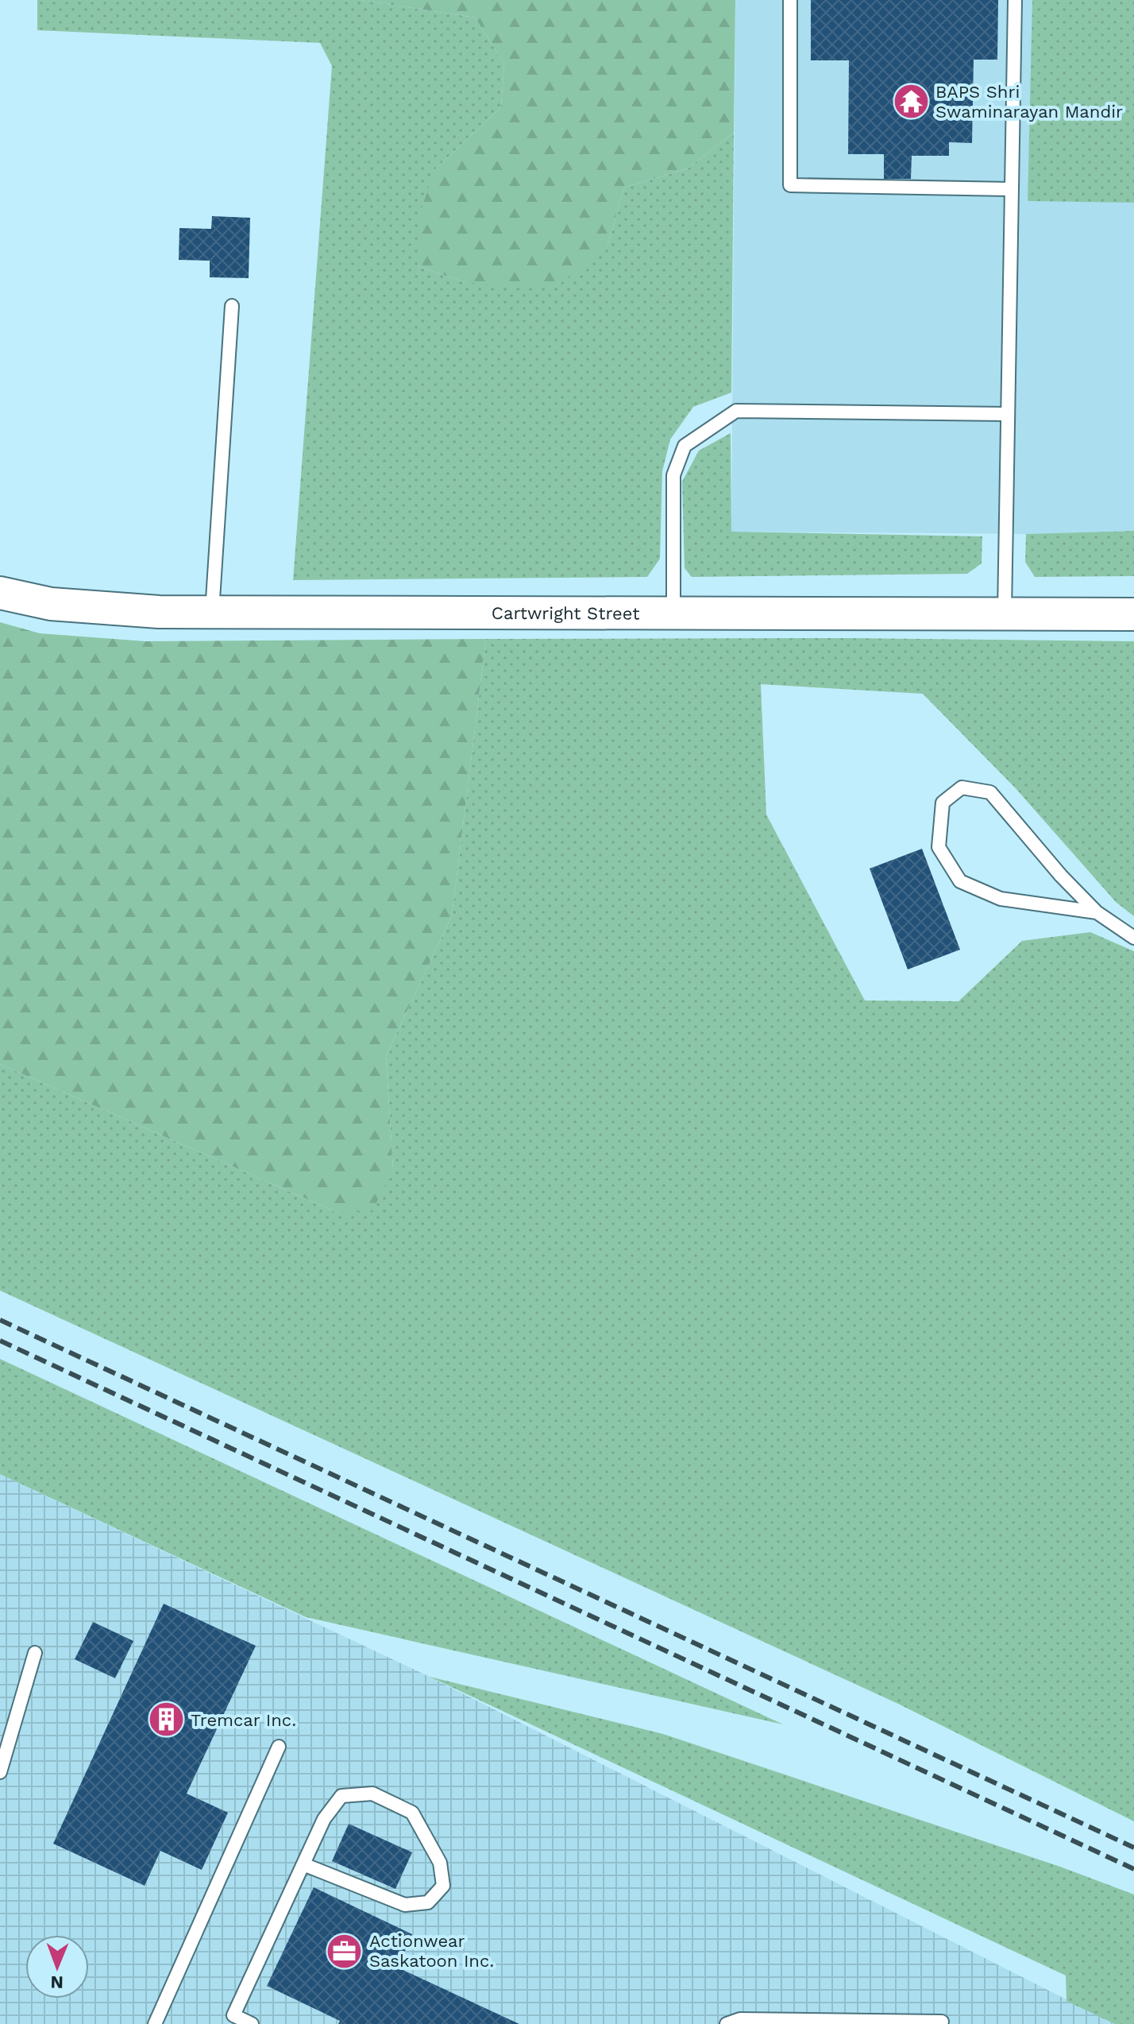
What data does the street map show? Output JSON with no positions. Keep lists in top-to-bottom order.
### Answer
{
  "streets": {
    "street": ["Cartwright Street"]
  },
  "places": {
    "temple": ["BAPS Shri Swaminarayan Mandir"],
    "building": ["Tremcar Inc."],
    "office": ["Actionwear Saskatoon Inc."]
  },
  "north": "bottom"
}
